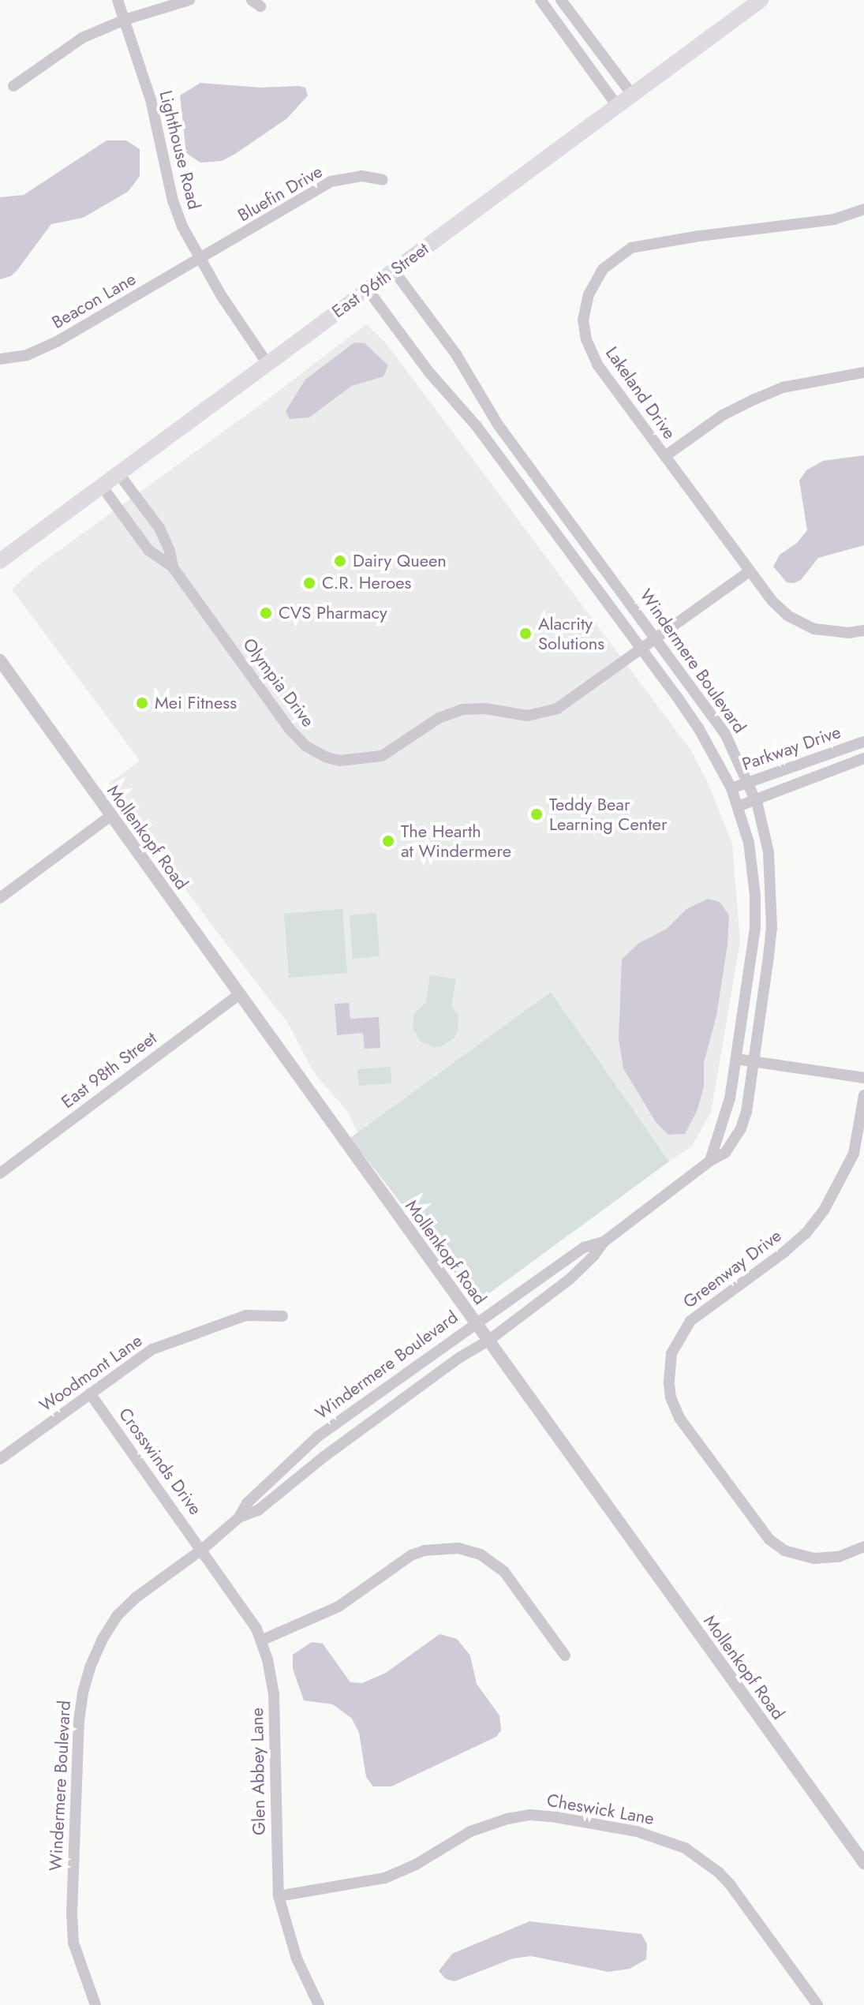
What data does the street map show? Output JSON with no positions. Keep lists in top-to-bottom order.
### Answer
{
  "streets": {
    "main road": ["East 96th Street"],
    "street": [
      "Lighthouse Road",
      "Bluefin Drive",
      "Beacon Lane",
      "Lakeland Drive",
      "Windermere Boulevard",
      "Olympia Drive",
      "Parkway Drive",
      "Mollenkopf Road",
      "East 98th Street",
      "Greenway Drive",
      "Woodmont Lane",
      "Crosswinds Drive",
      "Glen Abbey Lane",
      "Cheswick Lane"
    ]
  },
  "crossings": [
    ["Lighthouse Road", "Bluefin Drive"],
    ["Lighthouse Road", "East 96th Street"],
    ["Lighthouse Road", "Beacon Lane"],
    ["Bluefin Drive", "Beacon Lane"],
    ["East 96th Street", "Windermere Boulevard"],
    ["East 96th Street", "Olympia Drive"],
    ["Lakeland Drive", "Olympia Drive"],
    ["Windermere Boulevard", "Olympia Drive"],
    ["Windermere Boulevard", "Parkway Drive"],
    ["Windermere Boulevard", "Mollenkopf Road"],
    ["Windermere Boulevard", "Crosswinds Drive"],
    ["Windermere Boulevard", "Glen Abbey Lane"],
    ["Mollenkopf Road", "East 98th Street"],
    ["Woodmont Lane", "Crosswinds Drive"],
    ["Crosswinds Drive", "Glen Abbey Lane"],
    ["Glen Abbey Lane", "Cheswick Lane"]
  ],
  "places": [
    "Dairy Queen",
    "C.R. Heroes",
    "CVS Pharmacy",
    "Alacrity Solutions",
    "Mei Fitness",
    "Teddy Bear Learning Center",
    "The Hearth at Windermere"
  ]
}
